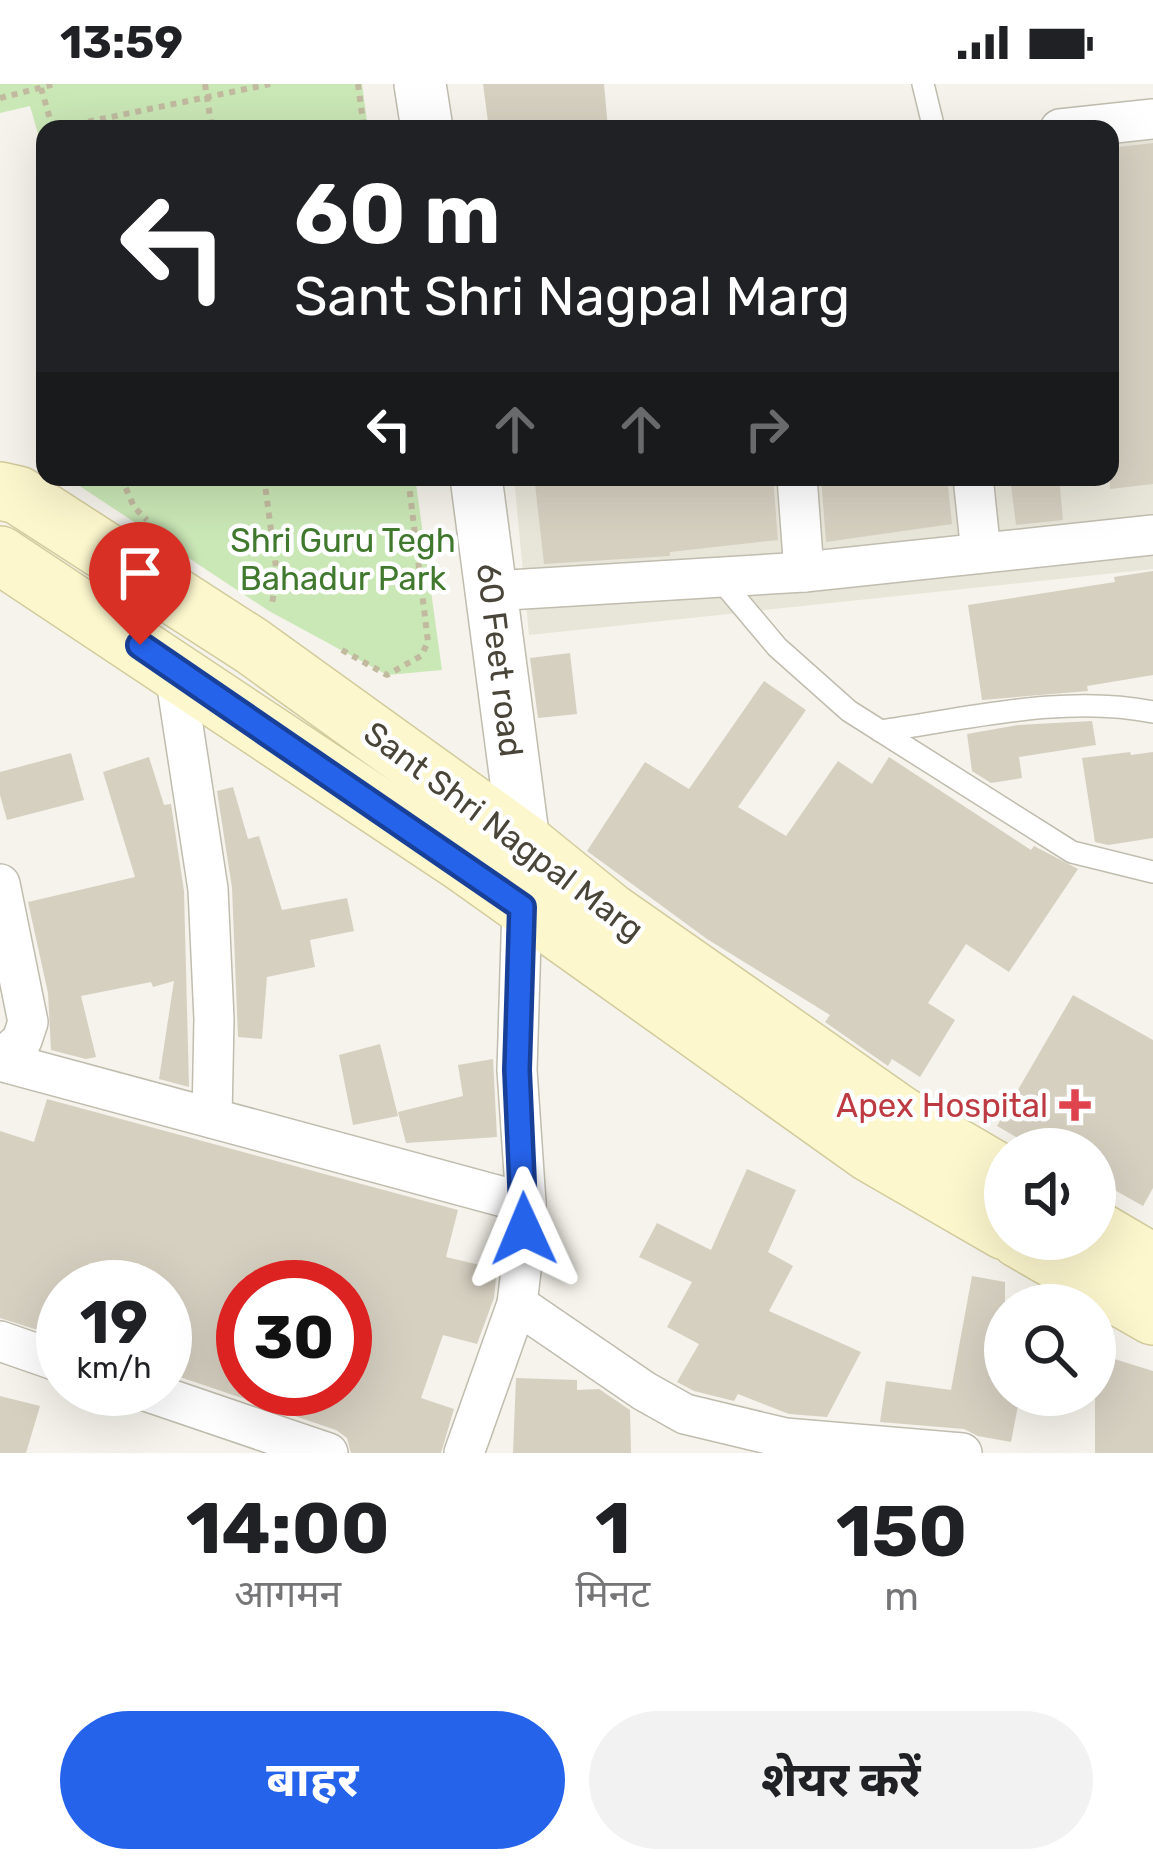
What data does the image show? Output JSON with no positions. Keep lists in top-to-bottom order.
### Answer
{
  "streets": {
    "main road": ["Sant Shri Nagpal Marg"],
    "street": ["60 Feet road"]
  },
  "crossings": [
    ["60 Feet road", "Sant Shri Nagpal Marg"]
  ],
  "parks": ["Shri Guru Tegh Bahadur Park"],
  "places": {
    "health": ["Apex Hospital"]
  },
  "page": {
    "status": "13:59",
    "turn": ["60 m", "Sant Shri Nagpal Marg"],
    "speed": "19 km/h",
    "limit": "30",
    "eta": [
      "14:00",
      "आगमन",
      "1",
      "मिनट",
      "150",
      "m"
    ],
    "buttons": ["बाहर", "शेयर करें"]
  }
}
